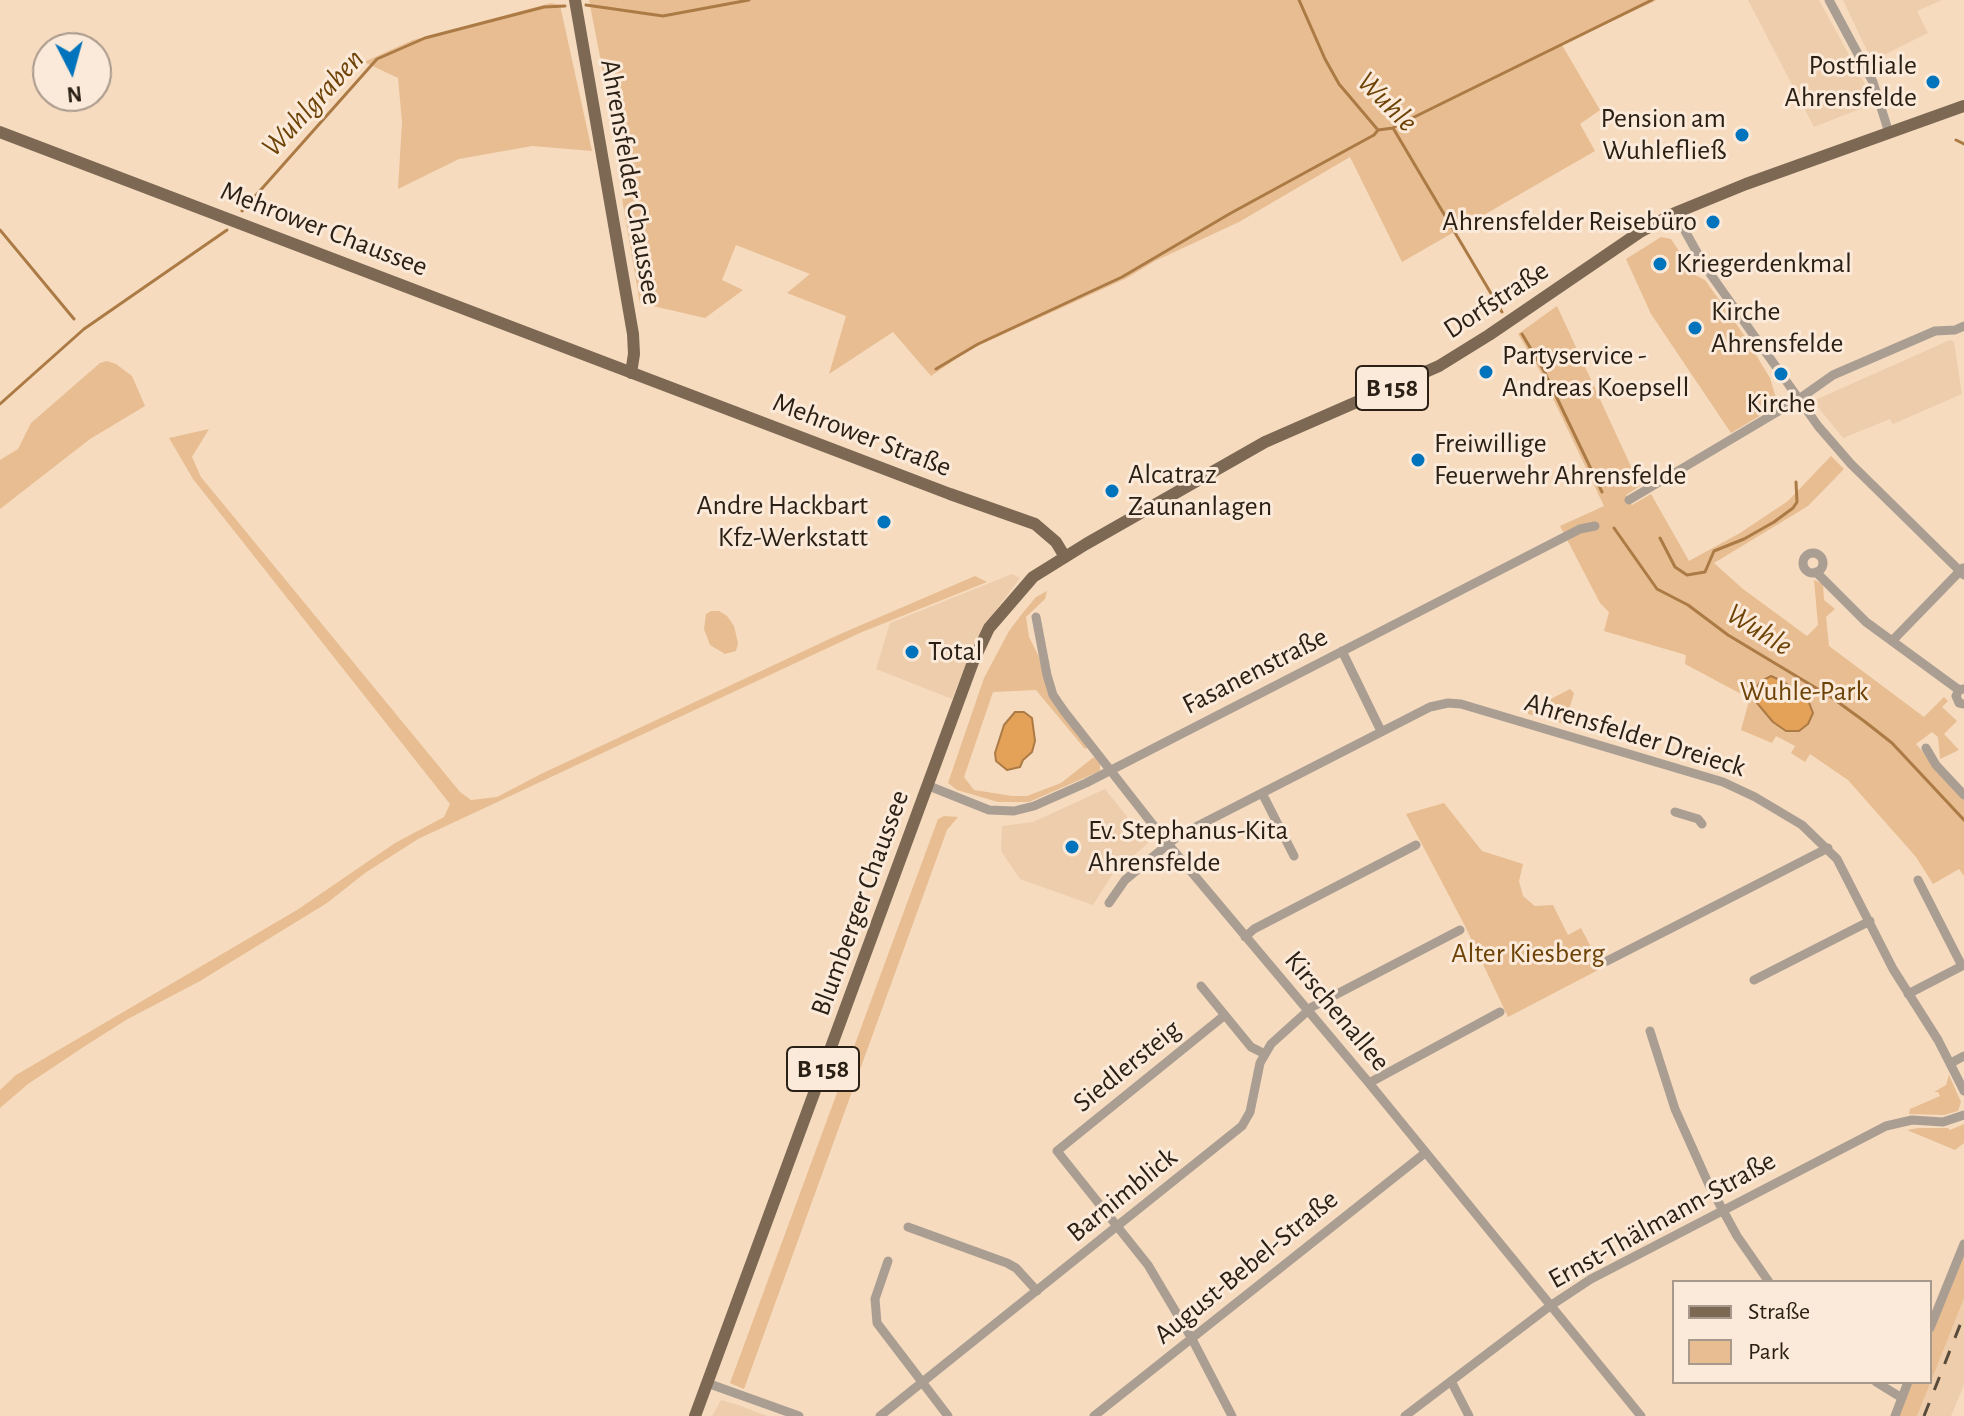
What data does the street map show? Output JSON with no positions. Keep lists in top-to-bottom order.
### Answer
{
  "streets": {
    "main road": [
      "Ahrensfelder Chaussee",
      "Mehrower Chaussee",
      "Dorfstraße",
      "B 158",
      "Mehrower Straße",
      "Blumberger Chaussee"
    ],
    "street": [
      "Fasanenstraße",
      "Ahrensfelder Dreieck",
      "Kirschenallee",
      "Siedlersteig",
      "Barnimblick",
      "Ernst-Thälmann-Straße",
      "August-Bebel-Straße"
    ]
  },
  "crossings": [
    ["Ahrensfelder Chaussee", "Mehrower Chaussee"],
    ["Ahrensfelder Chaussee", "Mehrower Straße"],
    ["Mehrower Chaussee", "Mehrower Straße"],
    ["Dorfstraße", "Mehrower Straße"],
    ["Dorfstraße", "Blumberger Chaussee"],
    ["Mehrower Straße", "Blumberger Chaussee"],
    ["Fasanenstraße", "Blumberger Chaussee"],
    ["Fasanenstraße", "Kirschenallee"],
    ["Ahrensfelder Dreieck", "Kirschenallee"],
    ["Kirschenallee", "Barnimblick"],
    ["Kirschenallee", "Ernst-Thälmann-Straße"],
    ["Kirschenallee", "August-Bebel-Straße"],
    ["Siedlersteig", "Barnimblick"]
  ],
  "water": ["Wuhle", "Wuhlgraben"],
  "parks": ["Wuhle-Park", "Alter Kiesberg"],
  "places": [
    "Postfiliale Ahrensfelde",
    "Pension am Wuhlefließ",
    "Ahrensfelder Reisebüro",
    "Kriegerdenkmal",
    "Kirche Ahrensfelde",
    "Partyservice - Andreas Koepsell",
    "Kirche",
    "Freiwillige Feuerwehr Ahrensfelde",
    "Alcatraz Zaunanlagen",
    "Andre Hackbart Kfz-Werkstatt",
    "Total",
    "Ev. Stephanus-Kita Ahrensfelde"
  ],
  "legend": ["Straße", "Park"],
  "north": "bottom"
}
